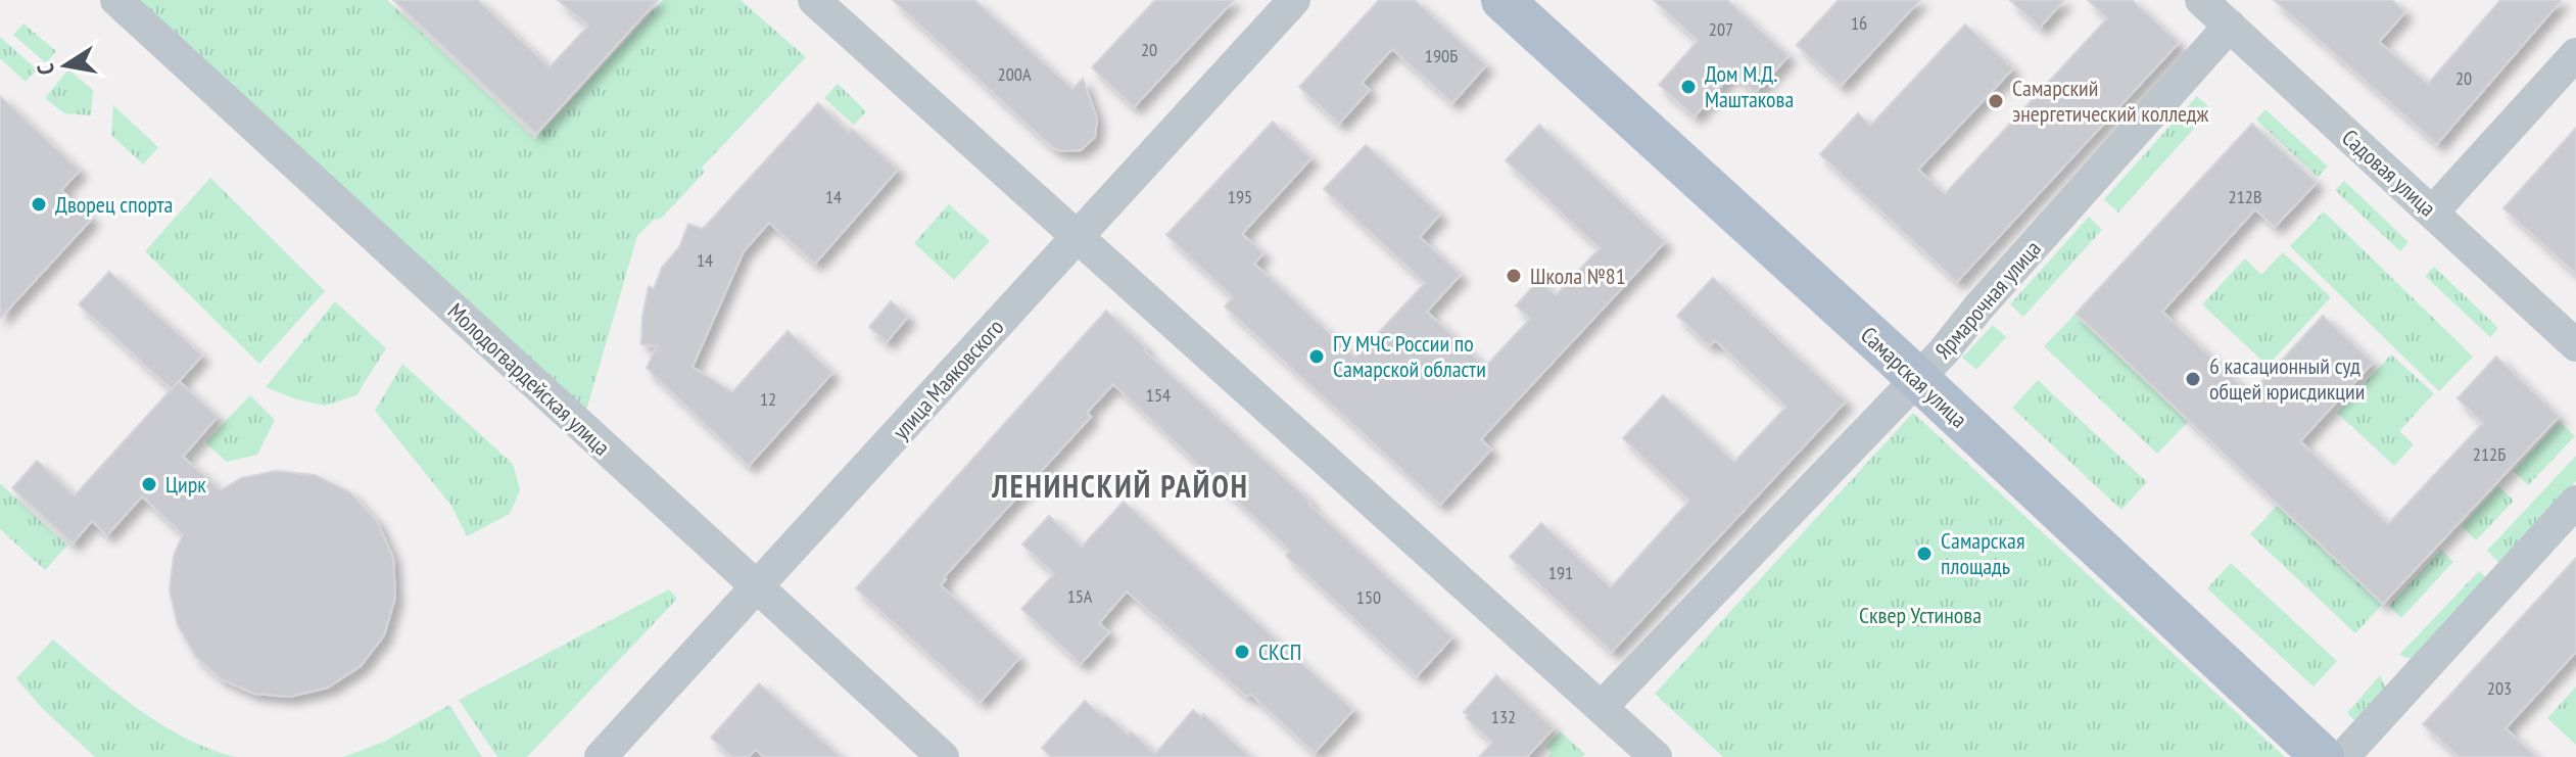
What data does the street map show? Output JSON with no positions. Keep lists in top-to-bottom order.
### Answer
{
  "streets": {
    "main road": ["Самарская улица"],
    "street": [
      "Садовая улица",
      "Ярмарочная улица",
      "Молодогвардейская улица",
      "улица Маяковского"
    ]
  },
  "crossings": [
    ["Садовая улица", "Ярмарочная улица"],
    ["Ярмарочная улица", "Самарская улица"],
    ["Молодогвардейская улица", "улица Маяковского"]
  ],
  "districts": ["ЛЕНИНСКИЙ РАЙОН"],
  "parks": ["Сквер Устинова"],
  "places": [
    "Дом М.Д. Маштакова",
    "Самарский энергетический колледж",
    "Дворец спорта",
    "Школа №81",
    "ГУ МЧС России по Самарской области",
    "6 касационный суд общей юрисдикции",
    "Цирк",
    "Самарская площадь",
    "СКСП"
  ],
  "house_numbers": [
    "16",
    "207",
    "20",
    "190Б",
    "200А",
    "20",
    "14",
    "195",
    "212В",
    "14",
    "154",
    "12",
    "212Б",
    "191",
    "15А",
    "150",
    "203",
    "132"
  ],
  "north": "left"
}
